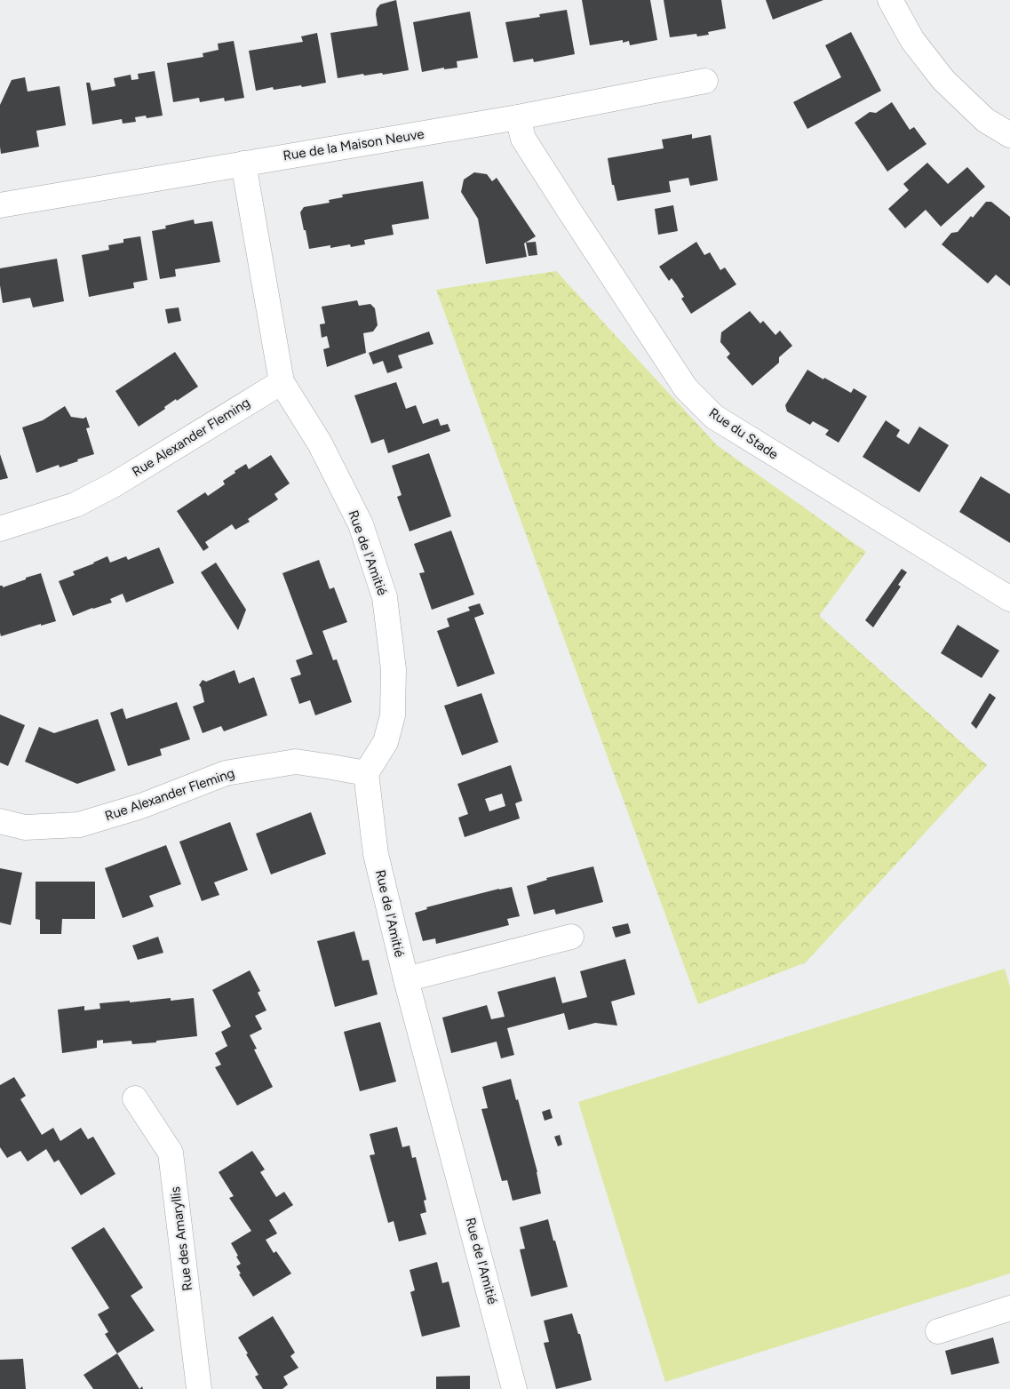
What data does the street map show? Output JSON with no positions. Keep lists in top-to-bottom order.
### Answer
{
  "streets": {
    "street": [
      "Rue de la Maison Neuve",
      "Rue du Stade",
      "Rue Alexander Fleming",
      "Rue de l'Amitié",
      "Rue des Amaryllis"
    ]
  },
  "crossings": [
    ["Rue de la Maison Neuve", "Rue du Stade"],
    ["Rue de la Maison Neuve", "Rue de l'Amitié"],
    ["Rue Alexander Fleming", "Rue de l'Amitié"]
  ]
}
